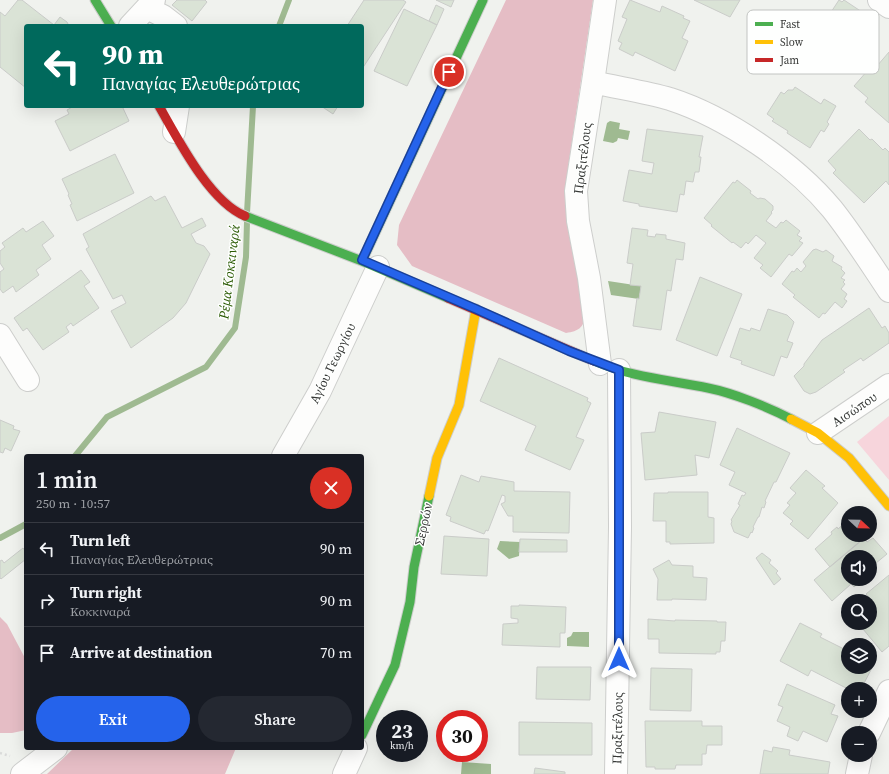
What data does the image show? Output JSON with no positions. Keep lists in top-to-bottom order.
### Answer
{
  "streets": {
    "street": [
      "Πραξιτέλους",
      "Αγίου Γεωργίου",
      "Αισώπου",
      "Σερρών"
    ]
  },
  "water": ["Ρέμα Κοκκιναρά"],
  "legend": ["Fast", "Slow", "Jam"],
  "north": "right",
  "page": {
    "turn": ["90 m", "Παναγίας Ελευθερώτριας"],
    "heading": ["1 min", "250 m · 10:57"],
    "map_buttons": ["+", "−"],
    "list": [
      {
        "name": "Turn left",
        "note": "Παναγίας Ελευθερώτριας",
        "value": "90 m"
      },
      {
        "name": "Turn right",
        "note": "Κοκκιναρά",
        "value": "90 m"
      },
      {
        "name": "Arrive at destination",
        "value": "70 m"
      }
    ],
    "buttons": ["Exit", "Share"],
    "speed": "23 km/h",
    "limit": "30"
  }
}
